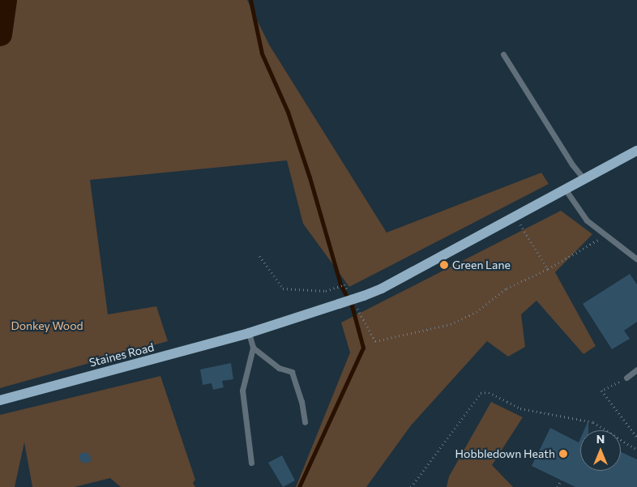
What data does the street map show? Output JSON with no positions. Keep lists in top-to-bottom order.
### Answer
{
  "streets": {
    "main road": ["Staines Road"]
  },
  "parks": ["Donkey Wood"],
  "places": ["Green Lane", "Hobbledown Heath"],
  "north": "top"
}
